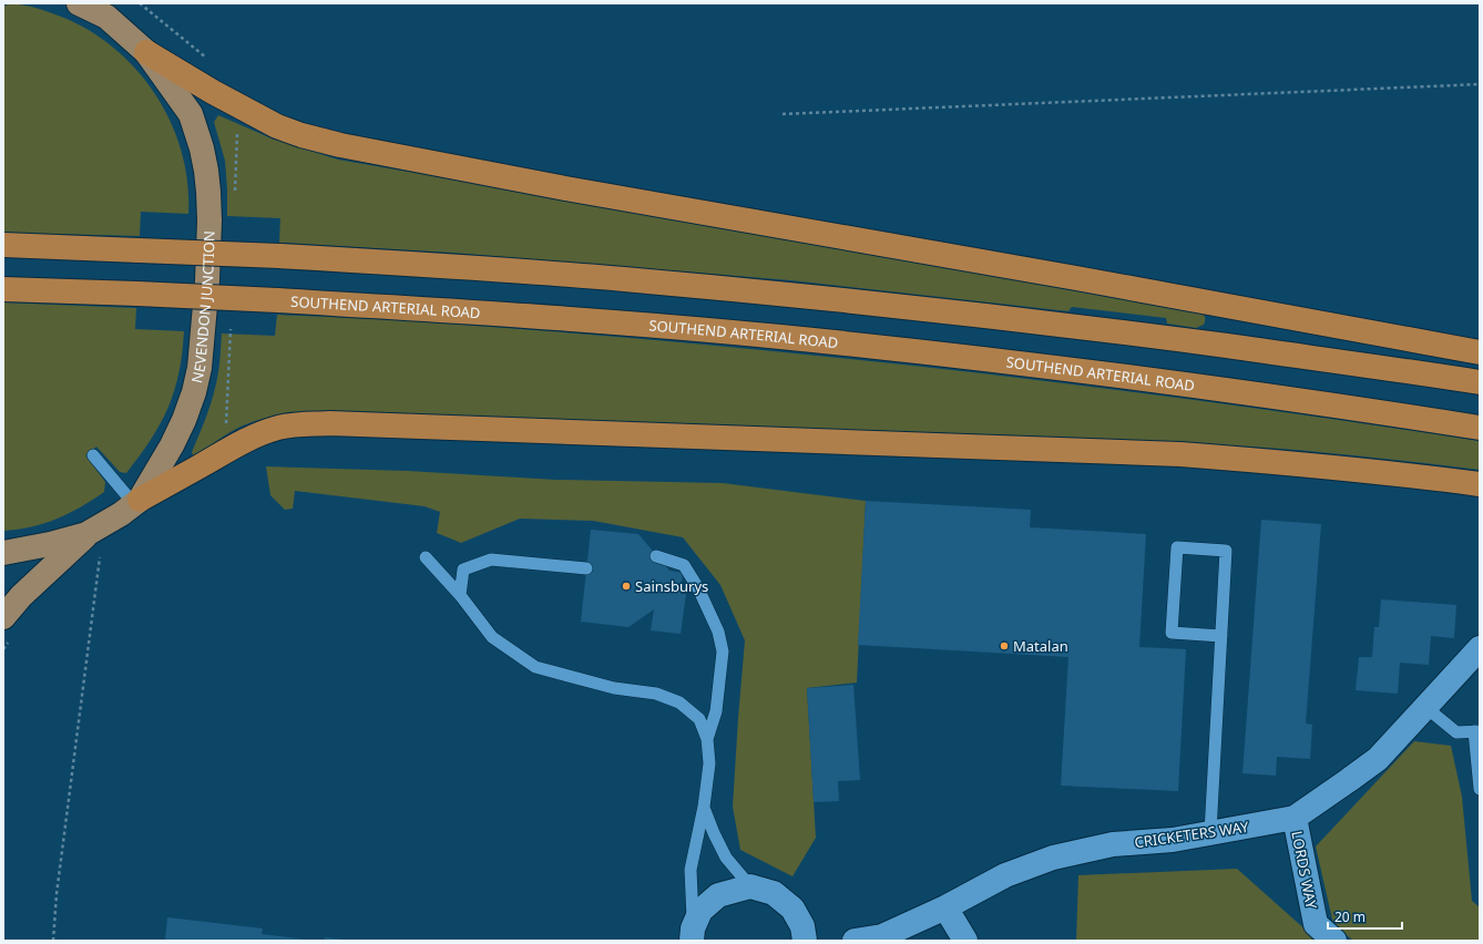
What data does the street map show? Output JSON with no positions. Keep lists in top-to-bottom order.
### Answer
{
  "streets": {
    "highway": ["SOUTHEND ARTERIAL ROAD"],
    "main road": ["NEVENDON JUNCTION"],
    "street": ["CRICKETERS WAY", "LORDS WAY"]
  },
  "crossings": [
    ["CRICKETERS WAY", "LORDS WAY"]
  ],
  "places": ["Sainsburys", "Matalan"],
  "scale_bar": "20 m"
}
